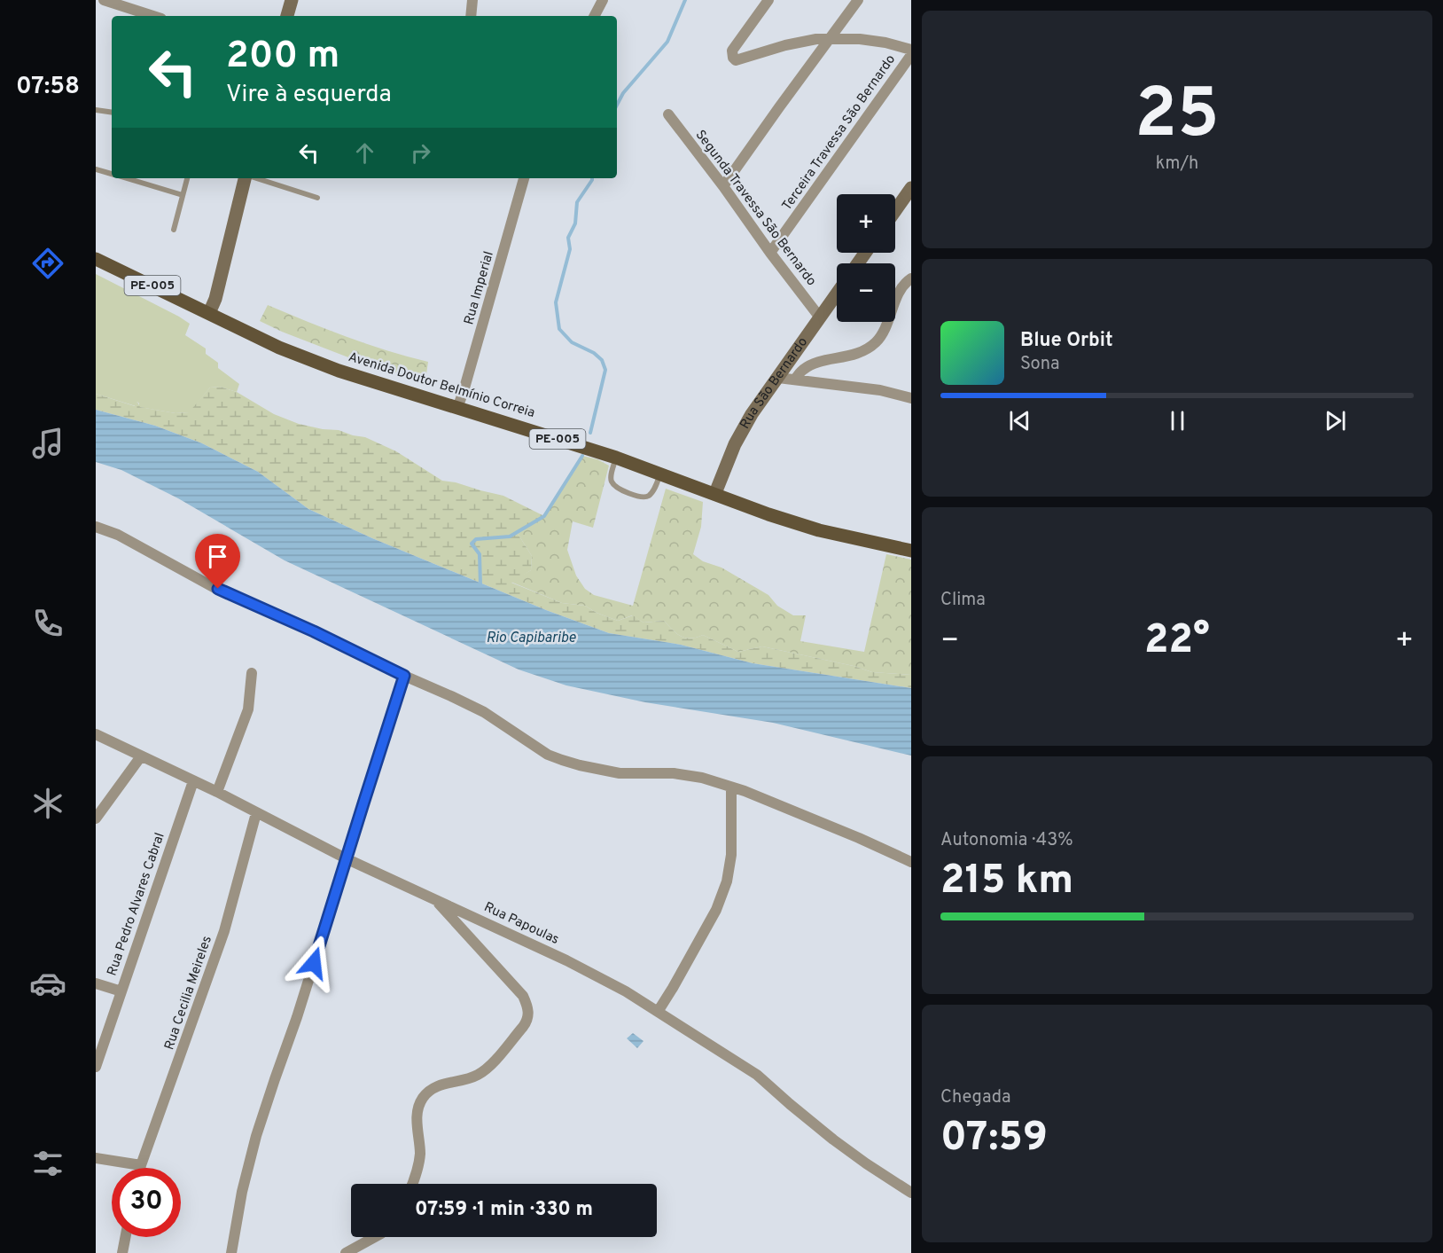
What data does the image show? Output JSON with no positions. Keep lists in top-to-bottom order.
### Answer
{
  "streets": {
    "main road": ["PE-005", "Avenida Doutor Belmínio Correia"],
    "street": [
      "Terceira Travessa São Bernardo",
      "Segunda Travessa São Bernardo",
      "Rua Imperial",
      "Rua São Bernardo",
      "Rua Pedro Alvares Cabral",
      "Rua Papoulas",
      "Rua Cecilia Meireles"
    ]
  },
  "crossings": [
    ["Terceira Travessa São Bernardo", "Segunda Travessa São Bernardo"],
    ["Segunda Travessa São Bernardo", "Rua São Bernardo"],
    ["Rua Imperial", "Avenida Doutor Belmínio Correia"],
    ["Rua São Bernardo", "Avenida Doutor Belmínio Correia"],
    ["Rua Pedro Alvares Cabral", "Rua Papoulas"],
    ["Rua Papoulas", "Rua Cecilia Meireles"]
  ],
  "water": ["Rio Capibaribe"],
  "page": {
    "tabs": "07:58",
    "tile": [
      ["25", "km/h"],
      "Clima",
      ["Autonomia · 43%", "215 km"],
      ["Chegada", "07:59"]
    ],
    "turn": ["200 m", "Vire à esquerda"],
    "map_buttons": ["+", "−"],
    "song": ["Blue Orbit", "Sona"],
    "heat": ["−", "22°", "+"],
    "limit": "30",
    "trip": "07:59 · 1 min · 330 m"
  }
}
